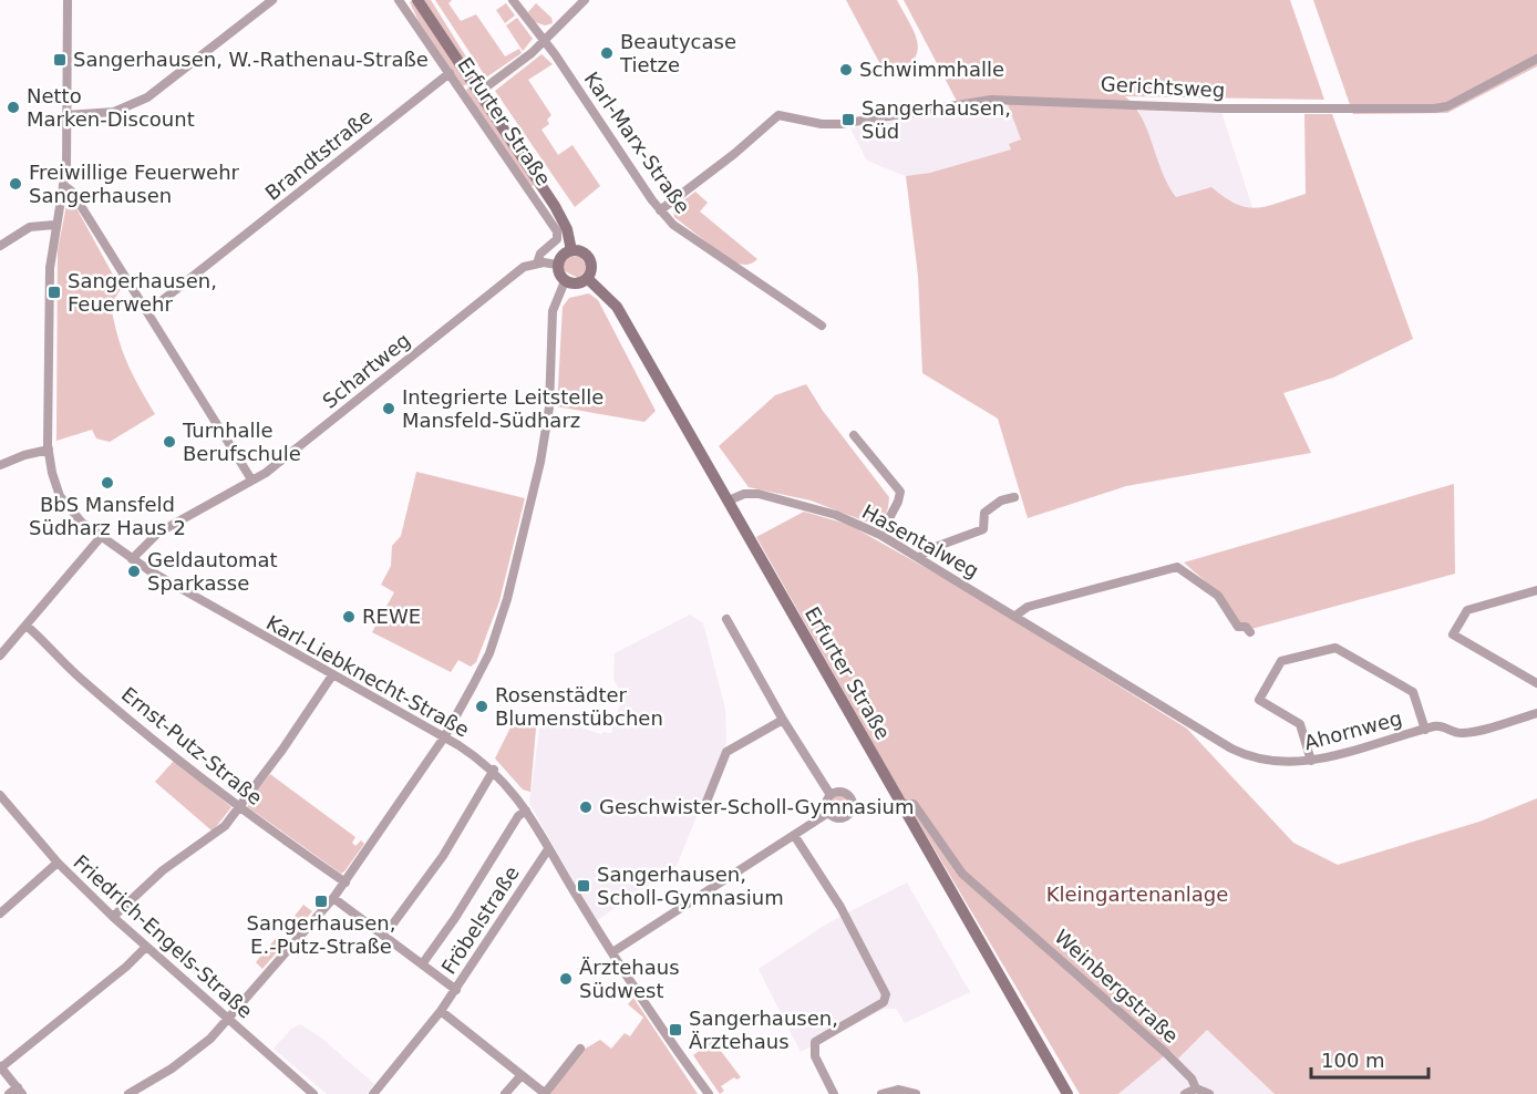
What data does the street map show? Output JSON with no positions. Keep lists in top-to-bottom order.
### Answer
{
  "streets": {
    "main road": ["Erfurter Straße"],
    "street": [
      "Gerichtsweg",
      "Karl-Marx-Straße",
      "Brandtstraße",
      "Schartweg",
      "Hasentalweg",
      "Karl-Liebknecht-Straße",
      "Ahornweg",
      "Ernst-Putz-Straße",
      "Fröbelstraße",
      "Friedrich-Engels-Straße",
      "Weinbergstraße"
    ]
  },
  "crossings": [
    ["Gerichtsweg", "Karl-Marx-Straße"],
    ["Erfurter Straße", "Brandtstraße"],
    ["Erfurter Straße", "Schartweg"],
    ["Erfurter Straße", "Hasentalweg"],
    ["Erfurter Straße", "Weinbergstraße"],
    ["Schartweg", "Karl-Liebknecht-Straße"],
    ["Hasentalweg", "Ahornweg"],
    ["Karl-Liebknecht-Straße", "Fröbelstraße"]
  ],
  "parks": ["Kleingartenanlage"],
  "places": {
    "other": [
      "Beautycase Tietze",
      "Schwimmhalle",
      "Netto Marken-Discount",
      "Freiwillige Feuerwehr Sangerhausen",
      "Integrierte Leitstelle Mansfeld-Südharz",
      "Turnhalle Berufschule",
      "BbS Mansfeld Südharz Haus 2",
      "Geldautomat Sparkasse",
      "REWE",
      "Rosenstädter Blumenstübchen",
      "Geschwister-Scholl-Gymnasium",
      "Ärztehaus Südwest"
    ],
    "transit": [
      "Sangerhausen, W.-Rathenau-Straße",
      "Sangerhausen, Süd",
      "Sangerhausen, Feuerwehr",
      "Sangerhausen, Scholl-Gymnasium",
      "Sangerhausen, E.-Putz-Straße",
      "Sangerhausen, Ärztehaus"
    ]
  },
  "scale_bar": "100 m"
}
